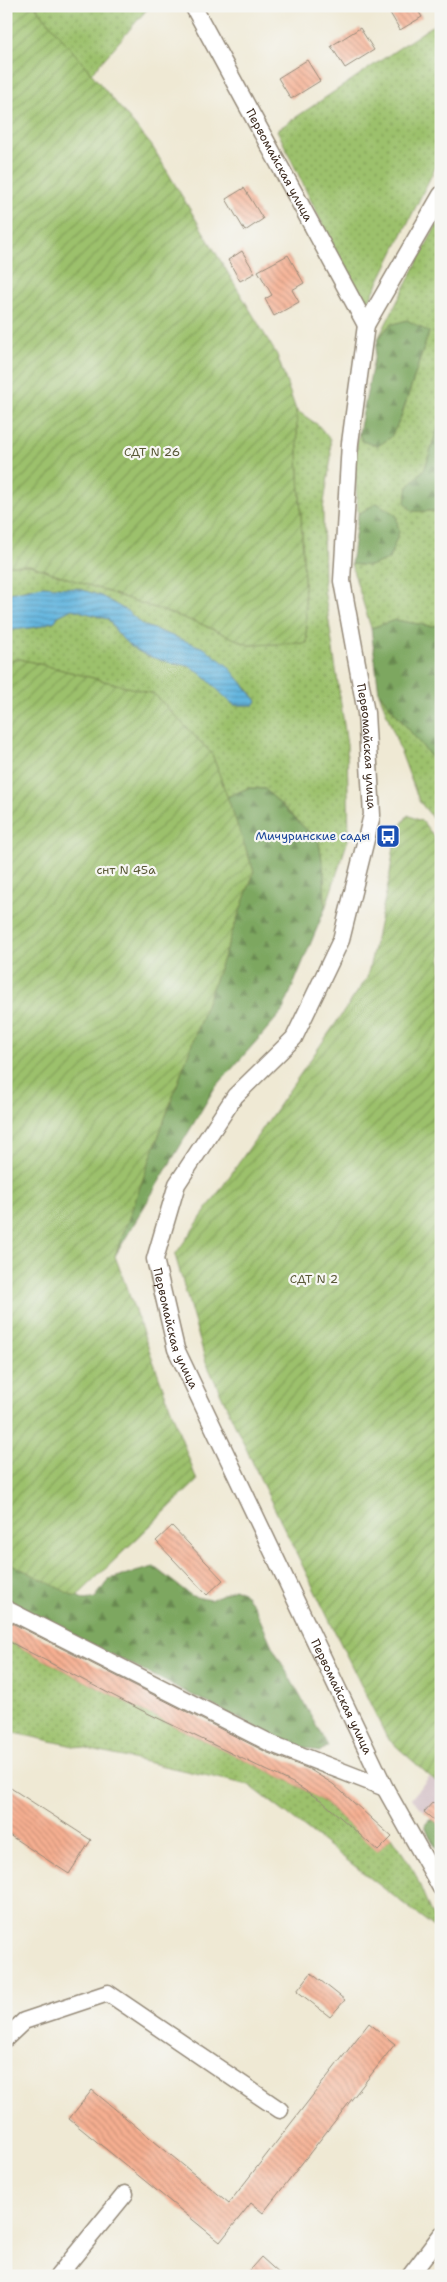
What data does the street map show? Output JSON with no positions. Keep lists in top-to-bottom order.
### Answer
{
  "streets": {
    "street": ["Первомайская улица"]
  },
  "parks": ["СДТ N 26", "снт N 45а", "СДТ N 2"],
  "places": {
    "bus stop": ["Мичуринские сады"]
  }
}
